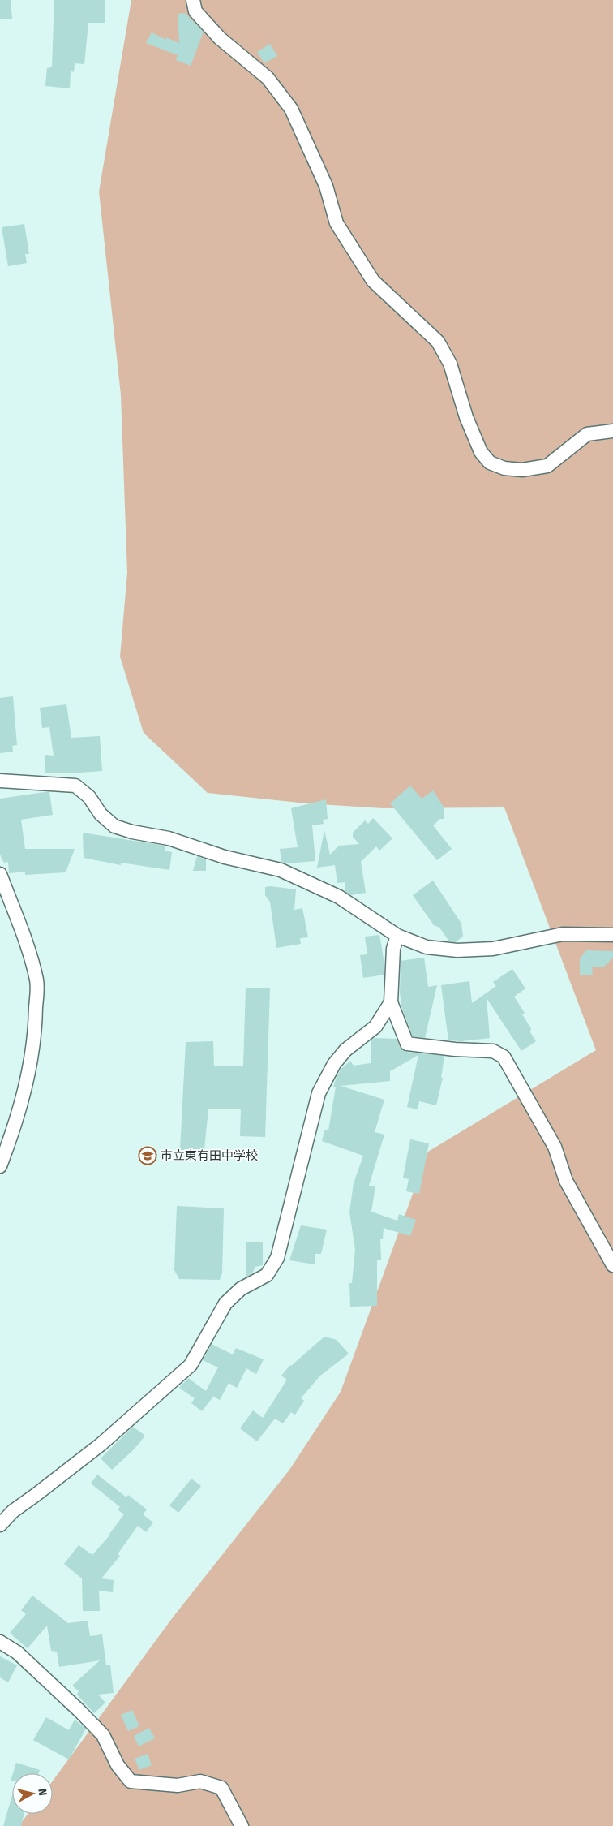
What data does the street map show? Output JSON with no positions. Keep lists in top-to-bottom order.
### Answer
{
  "places": {
    "school or university": ["市立東有田中学校"]
  },
  "north": "right"
}
